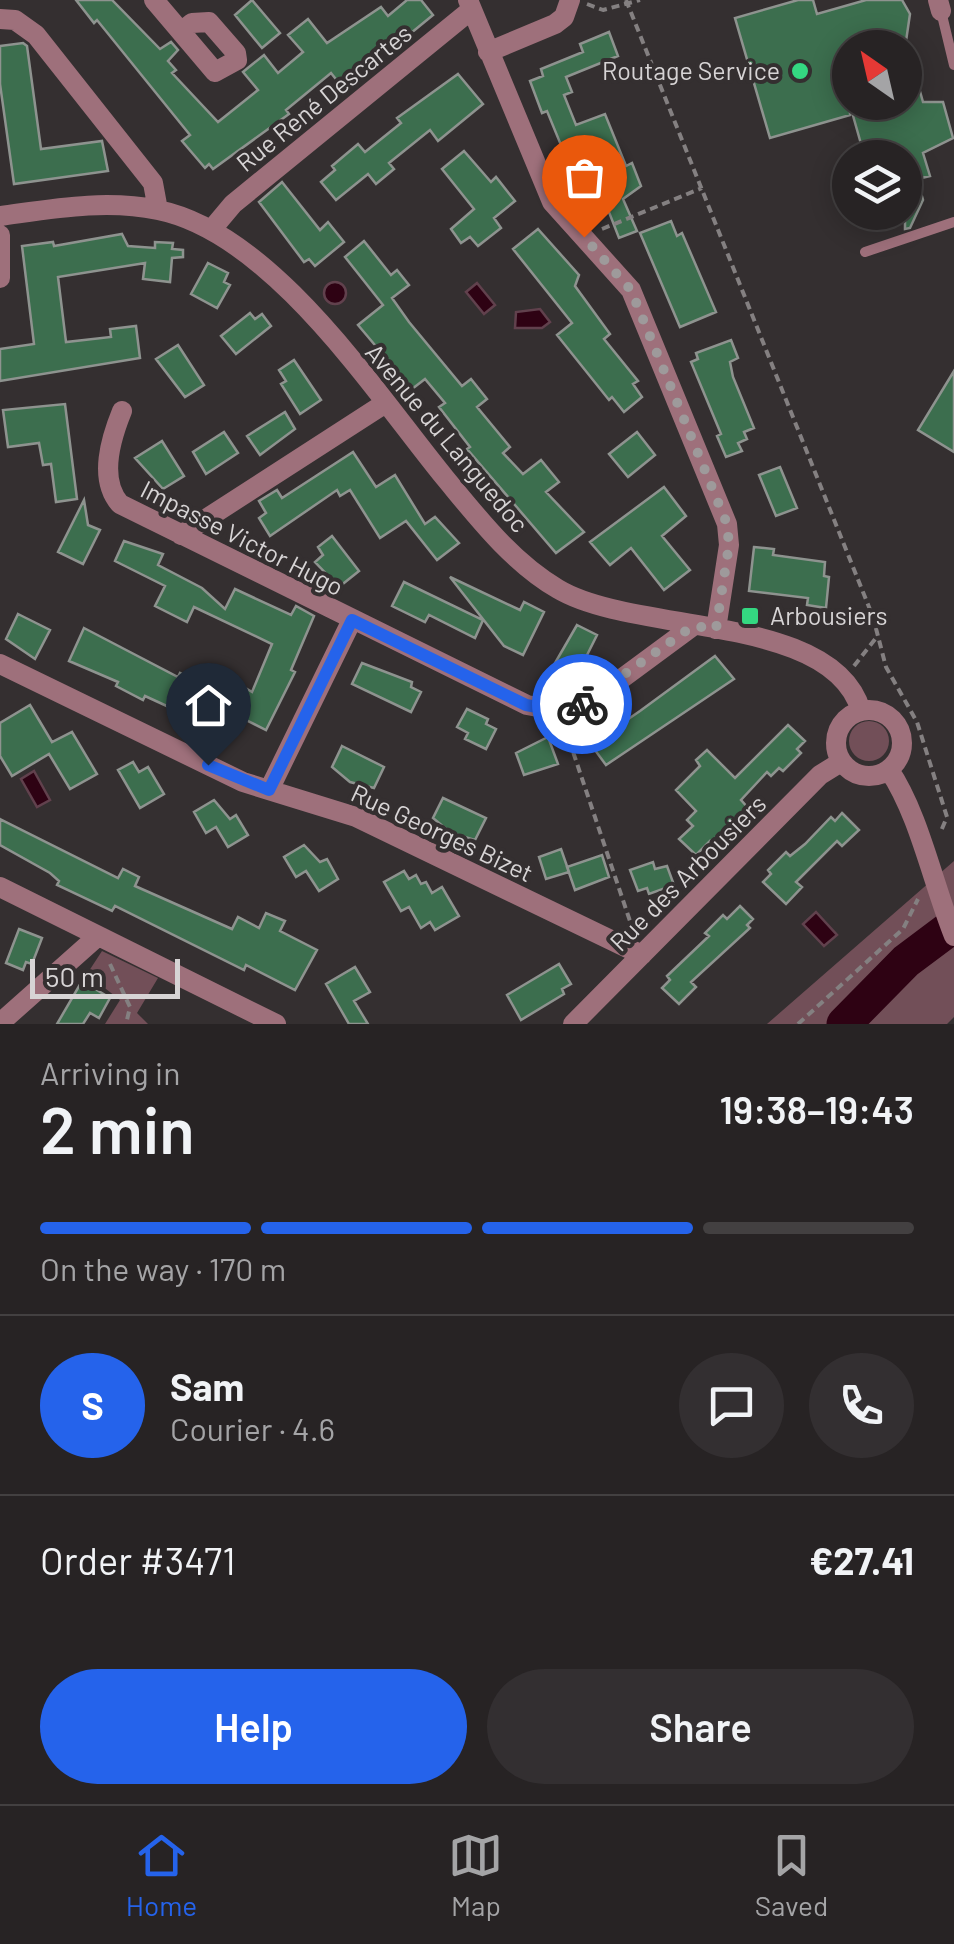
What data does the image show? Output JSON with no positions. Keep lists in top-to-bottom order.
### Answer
{
  "streets": {
    "street": [
      "Rue René Descartes",
      "Avenue du Languedoc",
      "Impasse Victor Hugo",
      "Rue Georges Bizet",
      "Rue des Arbousiers"
    ]
  },
  "crossings": [
    ["Rue René Descartes", "Avenue du Languedoc"],
    ["Rue Georges Bizet", "Rue des Arbousiers"]
  ],
  "places": {
    "other": ["Routage Service"],
    "transit": ["Arbousiers"]
  },
  "scale_bar": "50 m",
  "north": "top left",
  "page": {
    "scale": "50 m",
    "heading": ["2 min", "Arriving in", "19:38–19:43"],
    "panel": [
      "Sam",
      "Courier · 4.6",
      "Order #3471",
      "€27.41"
    ],
    "bar": "On the way · 170 m",
    "round": "S",
    "buttons": ["Help", "Share"],
    "tabs": ["Home", "Map", "Saved"]
  }
}
